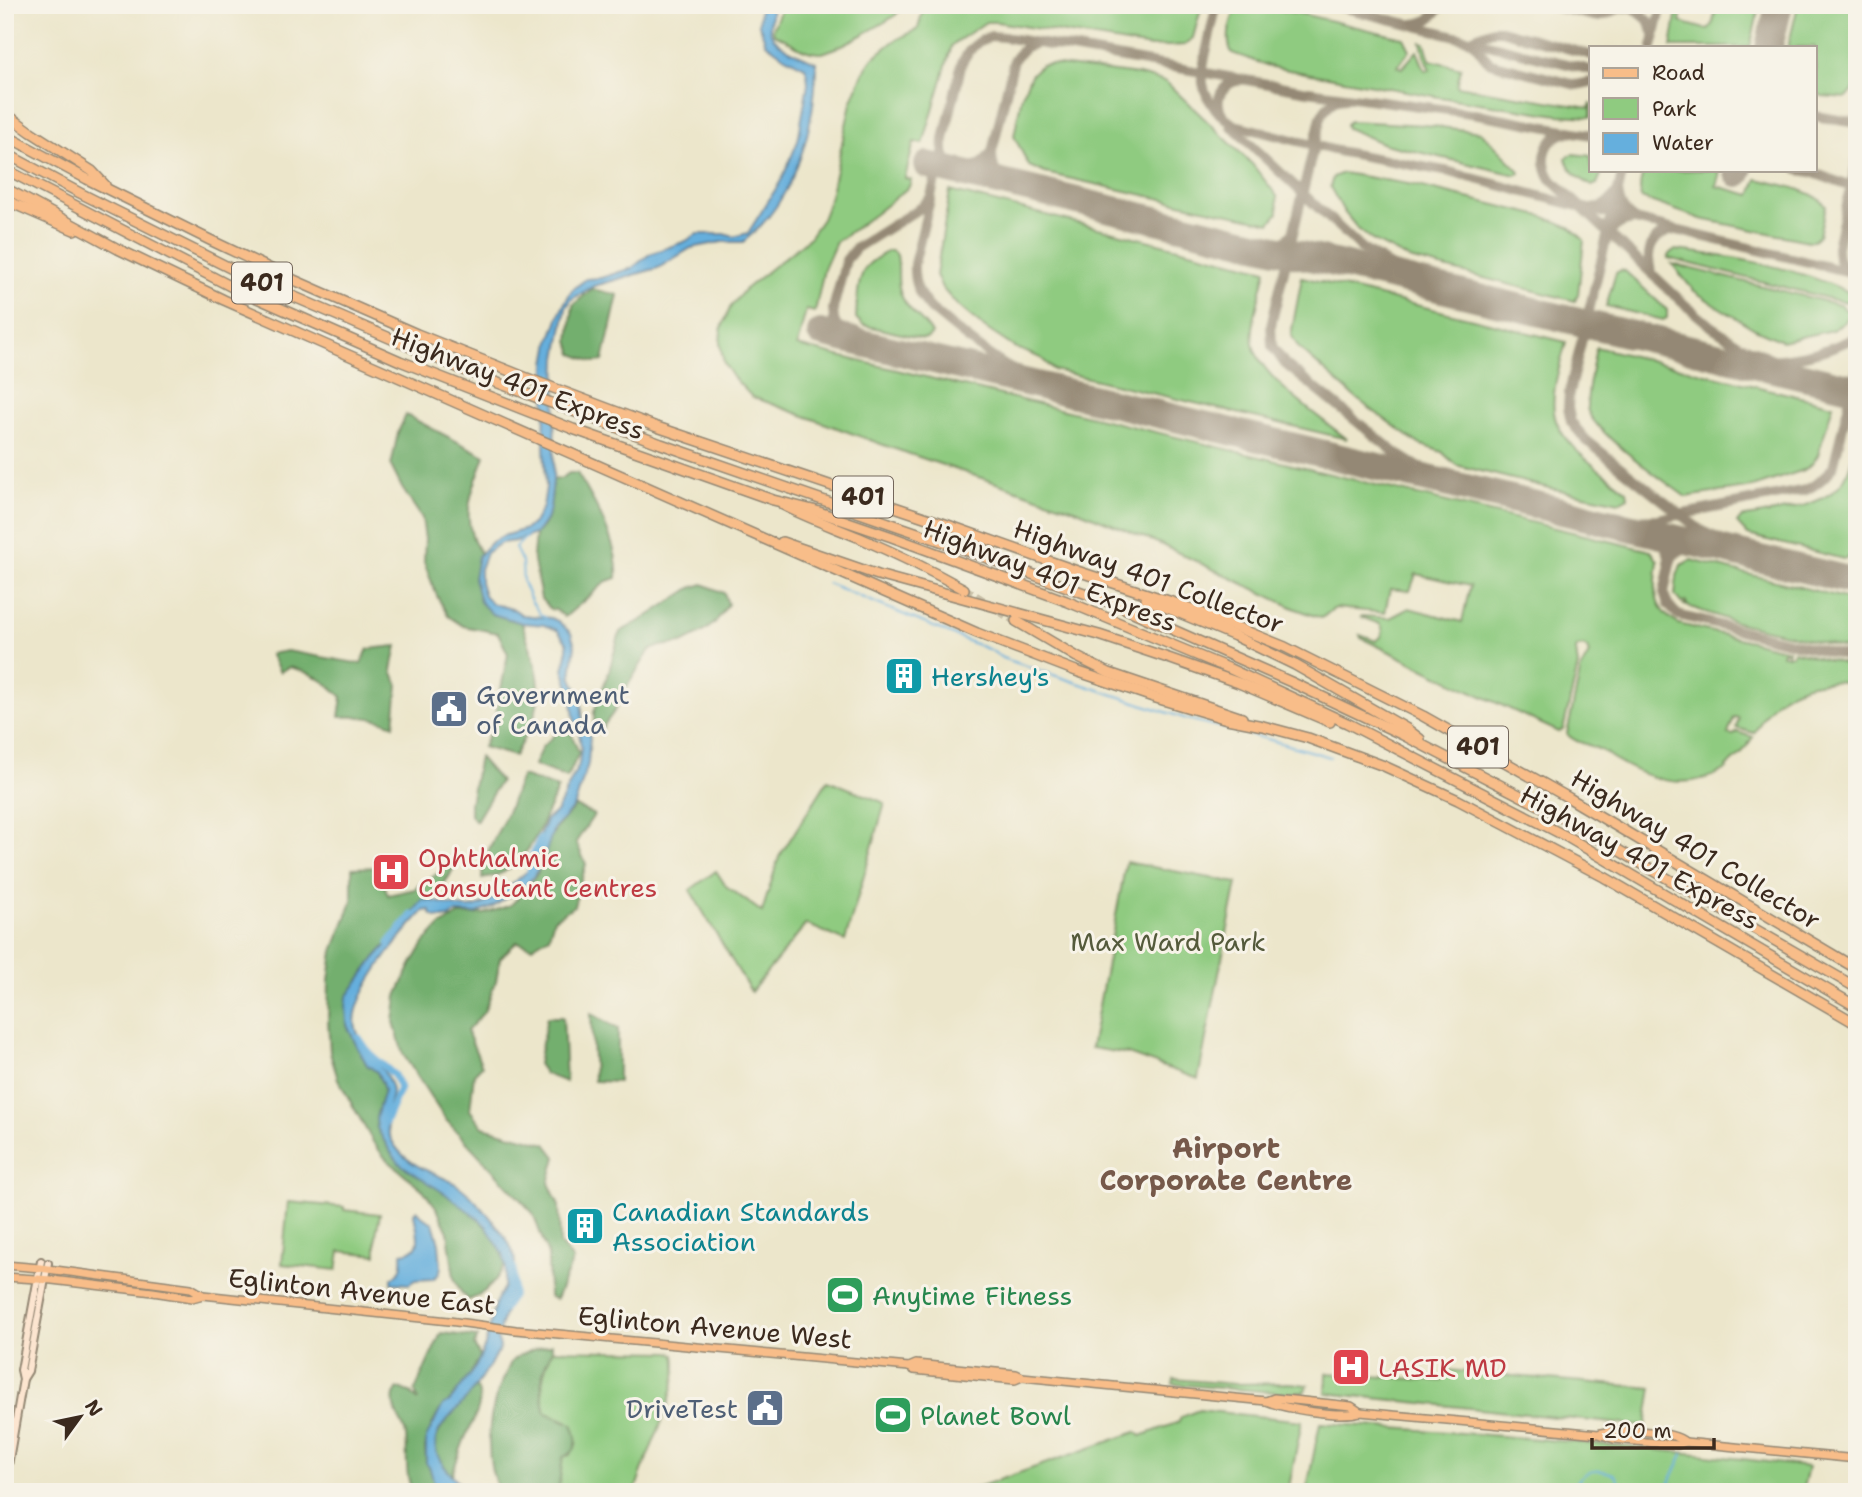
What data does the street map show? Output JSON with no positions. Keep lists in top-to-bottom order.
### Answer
{
  "streets": {
    "highway": ["401", "Highway 401 Express", "Highway 401 Collector"],
    "main road": ["Eglinton Avenue East", "Eglinton Avenue West"]
  },
  "crossings": [
    ["Eglinton Avenue East", "Eglinton Avenue West"]
  ],
  "districts": ["Airport Corporate Centre"],
  "parks": ["Max Ward Park"],
  "places": {
    "building": ["Hershey's", "Canadian Standards Association"],
    "public building": ["Government of Canada", "DriveTest"],
    "hospital": ["Ophthalmic Consultant Centres", "LASIK MD"],
    "sports": ["Anytime Fitness", "Planet Bowl"]
  },
  "legend": ["Road", "Park", "Water"],
  "scale_bar": "200 m",
  "north": "top right"
}
